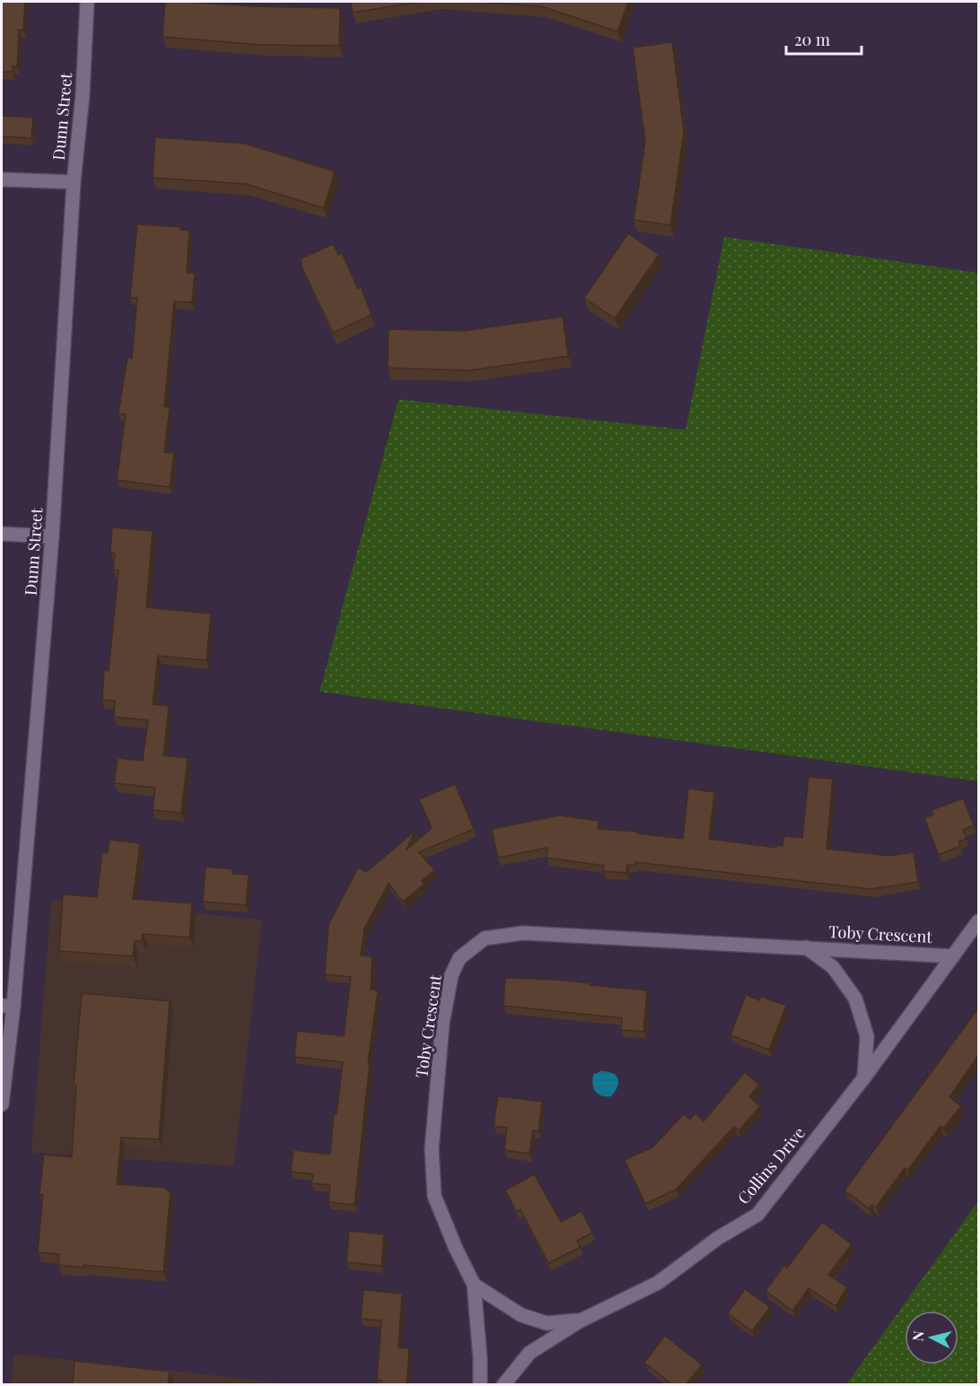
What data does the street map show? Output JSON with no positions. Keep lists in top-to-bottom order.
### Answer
{
  "streets": {
    "street": ["Dunn Street", "Toby Crescent", "Collins Drive"]
  },
  "crossings": [
    ["Toby Crescent", "Collins Drive"]
  ],
  "scale_bar": "20 m",
  "north": "left"
}
